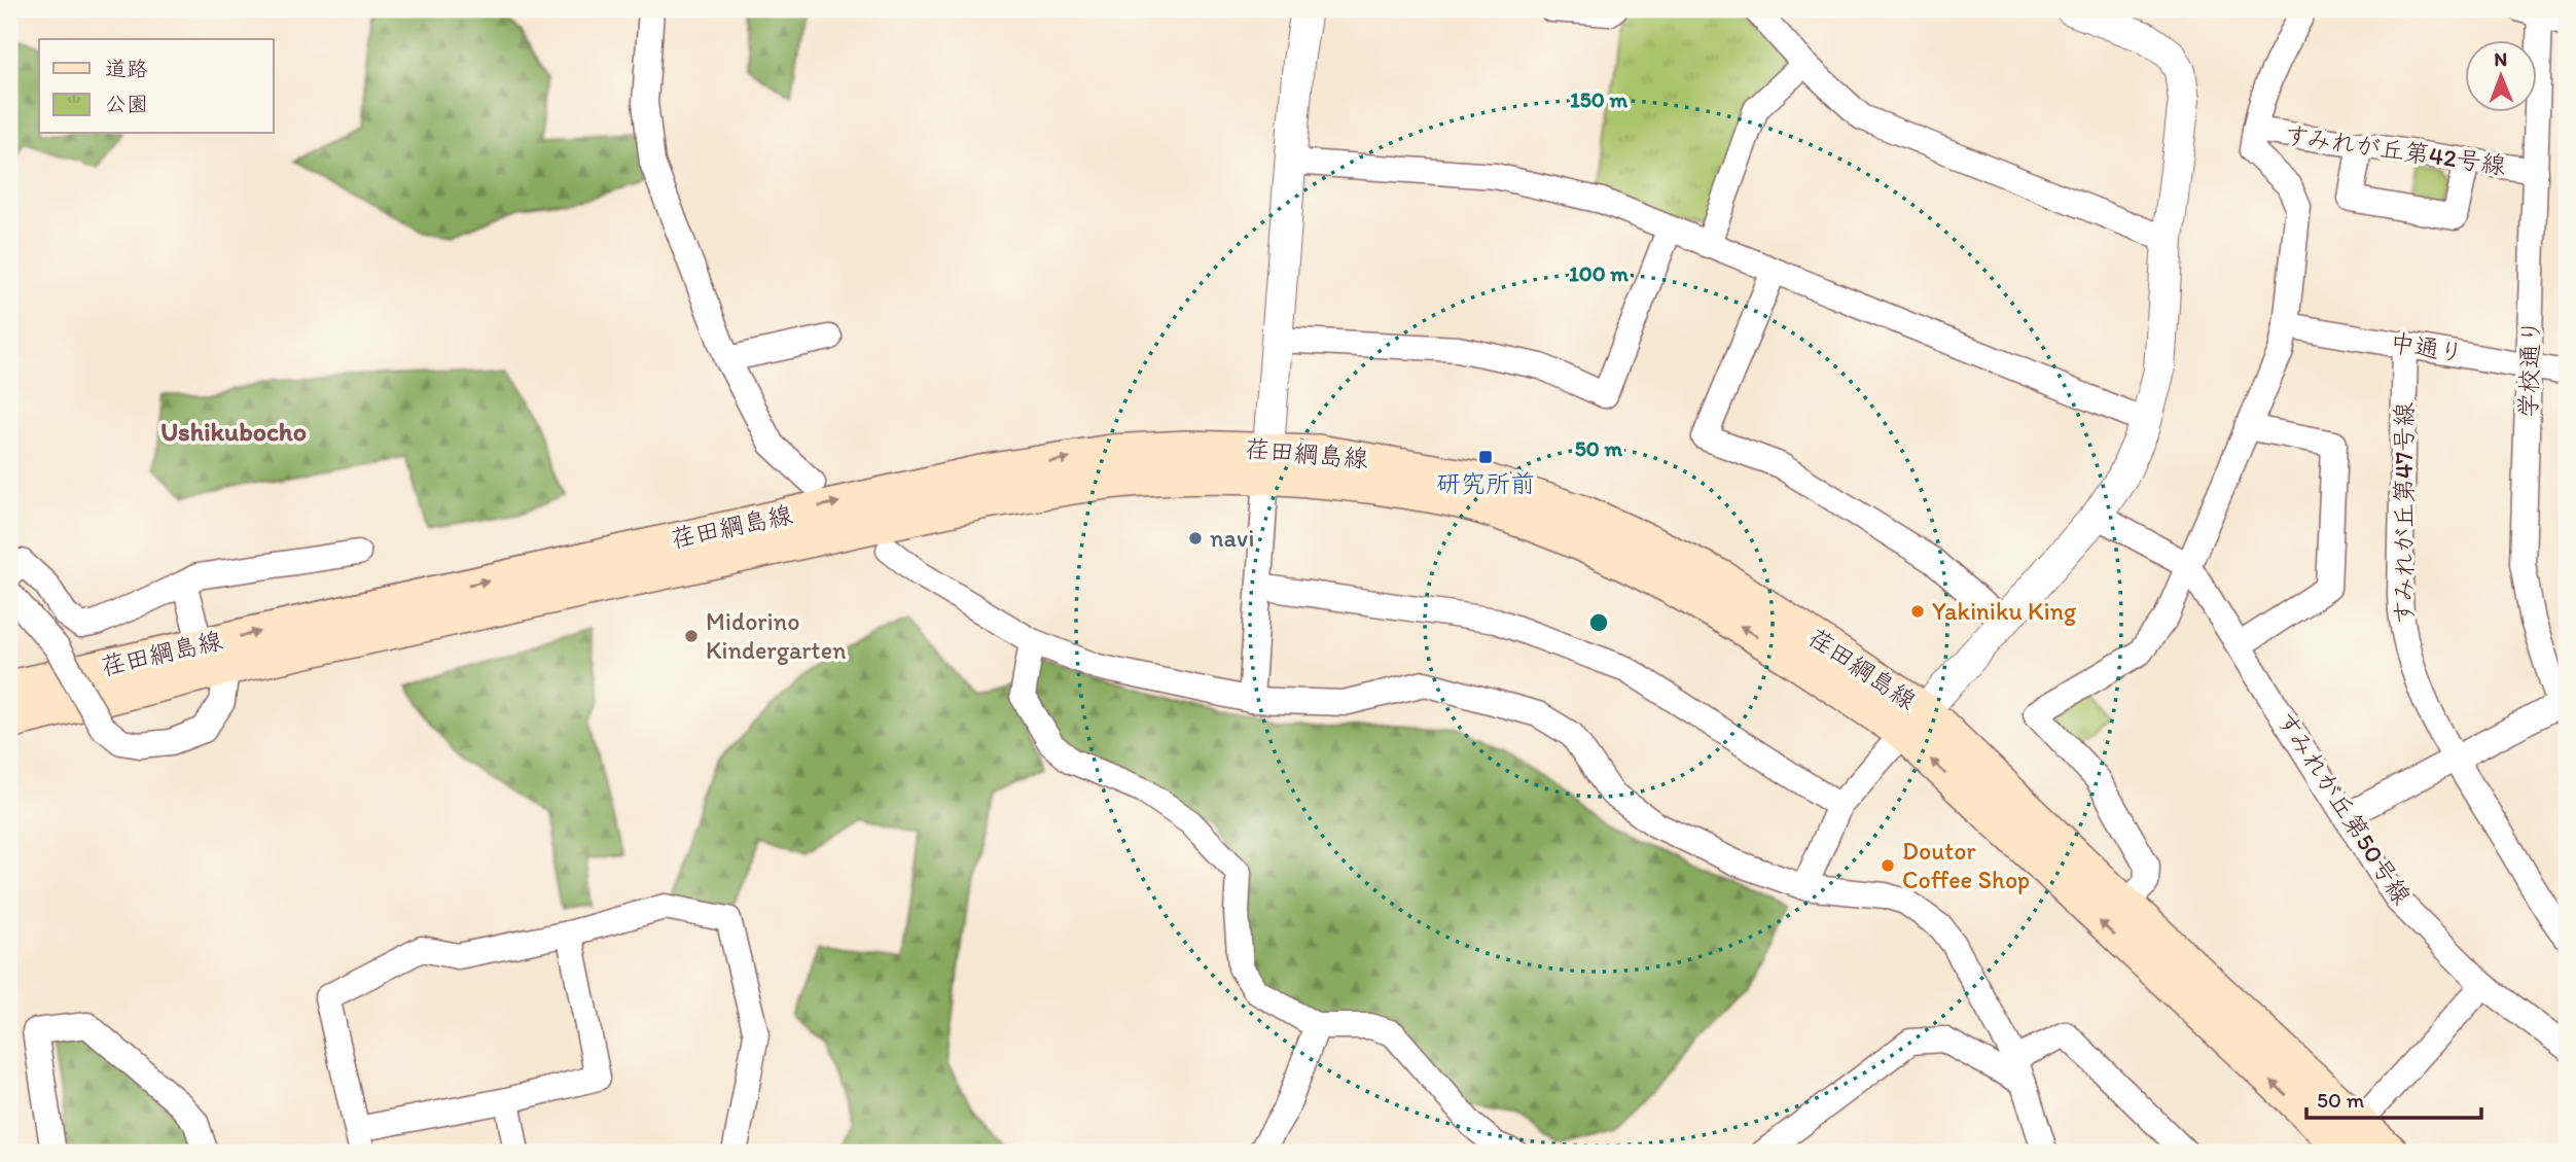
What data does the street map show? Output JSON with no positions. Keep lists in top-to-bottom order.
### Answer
{
  "streets": {
    "main road": ["荏田綱島線"],
    "street": [
      "すみれが丘第42号線",
      "中通り",
      "学校通り",
      "すみれが丘第47号線",
      "すみれが丘第50号線"
    ]
  },
  "crossings": [
    ["すみれが丘第42号線", "学校通り"],
    ["中通り", "学校通り"],
    ["中通り", "すみれが丘第47号線"]
  ],
  "districts": ["Ushikubocho"],
  "places": {
    "transit": ["研究所前"],
    "other": [
      "navi",
      "Yakiniku King",
      "Midorino Kindergarten",
      "Doutor Coffee Shop"
    ]
  },
  "legend": ["道路", "公園"],
  "scale_bar": "50 m",
  "north": "top",
  "rings": ["150 m", "100 m", "50 m"]
}
